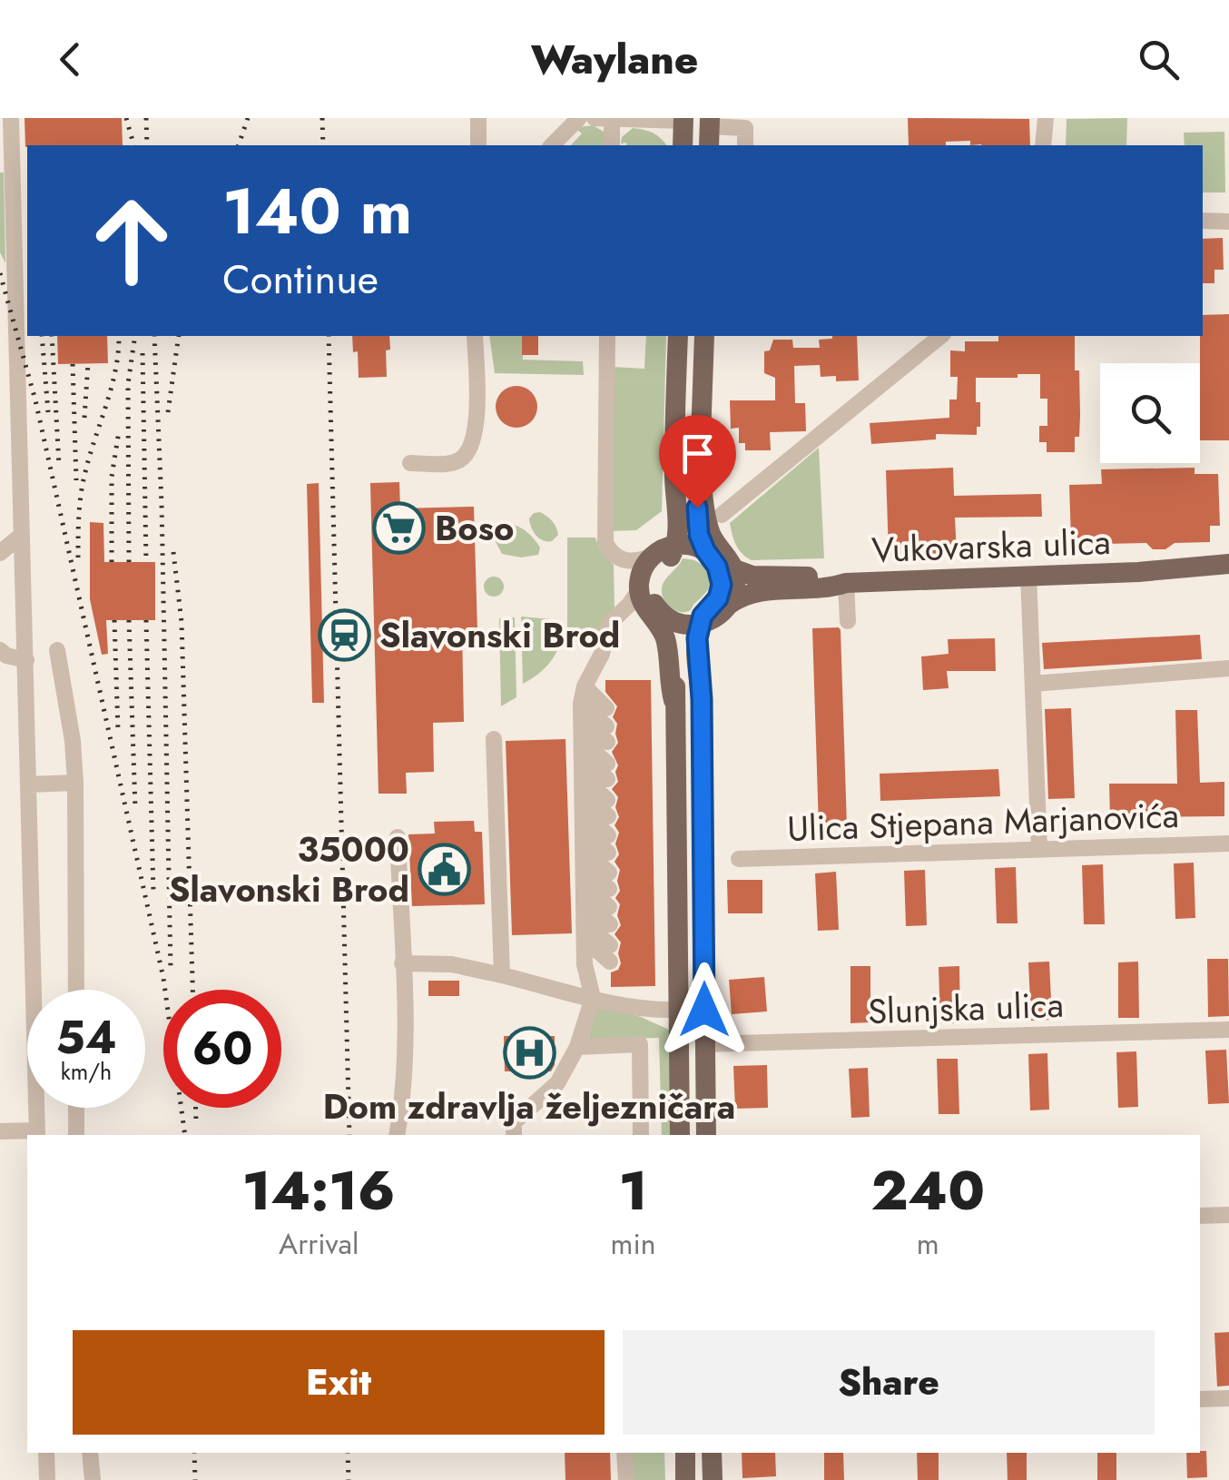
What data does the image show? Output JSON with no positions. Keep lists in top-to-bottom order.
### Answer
{
  "streets": {
    "main road": ["Vukovarska ulica"],
    "street": ["Ulica Stjepana Marjanovića", "Slunjska ulica"]
  },
  "places": {
    "supermarket": ["Boso"],
    "station": ["Slavonski Brod"],
    "public building": ["35000 Slavonski Brod"],
    "hospital": ["Dom zdravlja željezničara"]
  },
  "page": {
    "header": "Waylane",
    "turn": ["140 m", "Continue"],
    "speed": "54 km/h",
    "limit": "60",
    "eta": [
      "14:16",
      "Arrival",
      "1",
      "min",
      "240",
      "m"
    ],
    "buttons": ["Exit", "Share"]
  }
}
